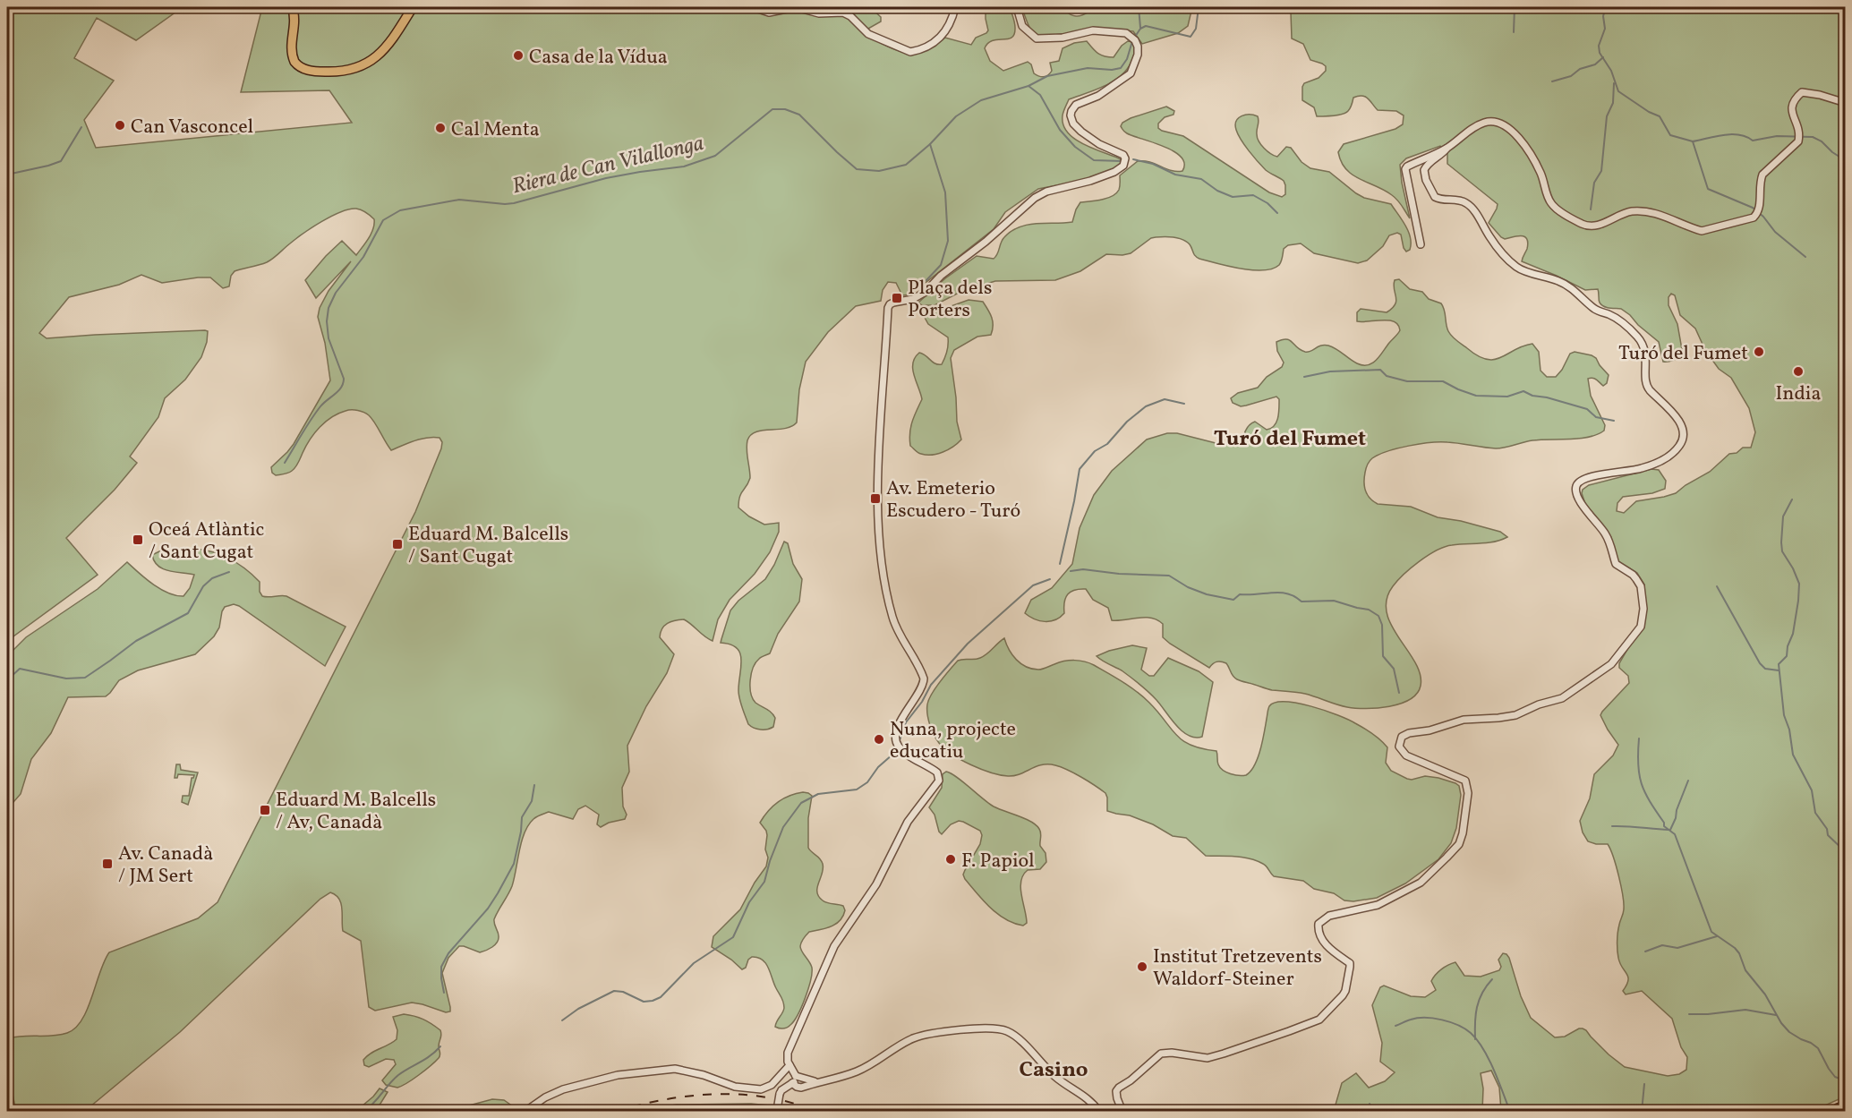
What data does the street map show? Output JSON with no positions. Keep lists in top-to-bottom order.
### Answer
{
  "districts": ["Turó del Fumet", "Casino"],
  "water": ["Riera de Can Vilallonga"],
  "places": {
    "other": [
      "Casa de la Vídua",
      "Can Vasconcel",
      "Cal Menta",
      "Turó del Fumet",
      "India",
      "Nuna, projecte educatiu",
      "F. Papiol",
      "Institut Tretzevents Waldorf-Steiner"
    ],
    "transit": [
      "Plaça dels Porters",
      "Av. Emeterio Escudero - Turó",
      "Oceá Atlàntic / Sant Cugat",
      "Eduard M. Balcells / Sant Cugat",
      "Eduard M. Balcells / Av, Canadà",
      "Av. Canadà / JM Sert"
    ]
  }
}
